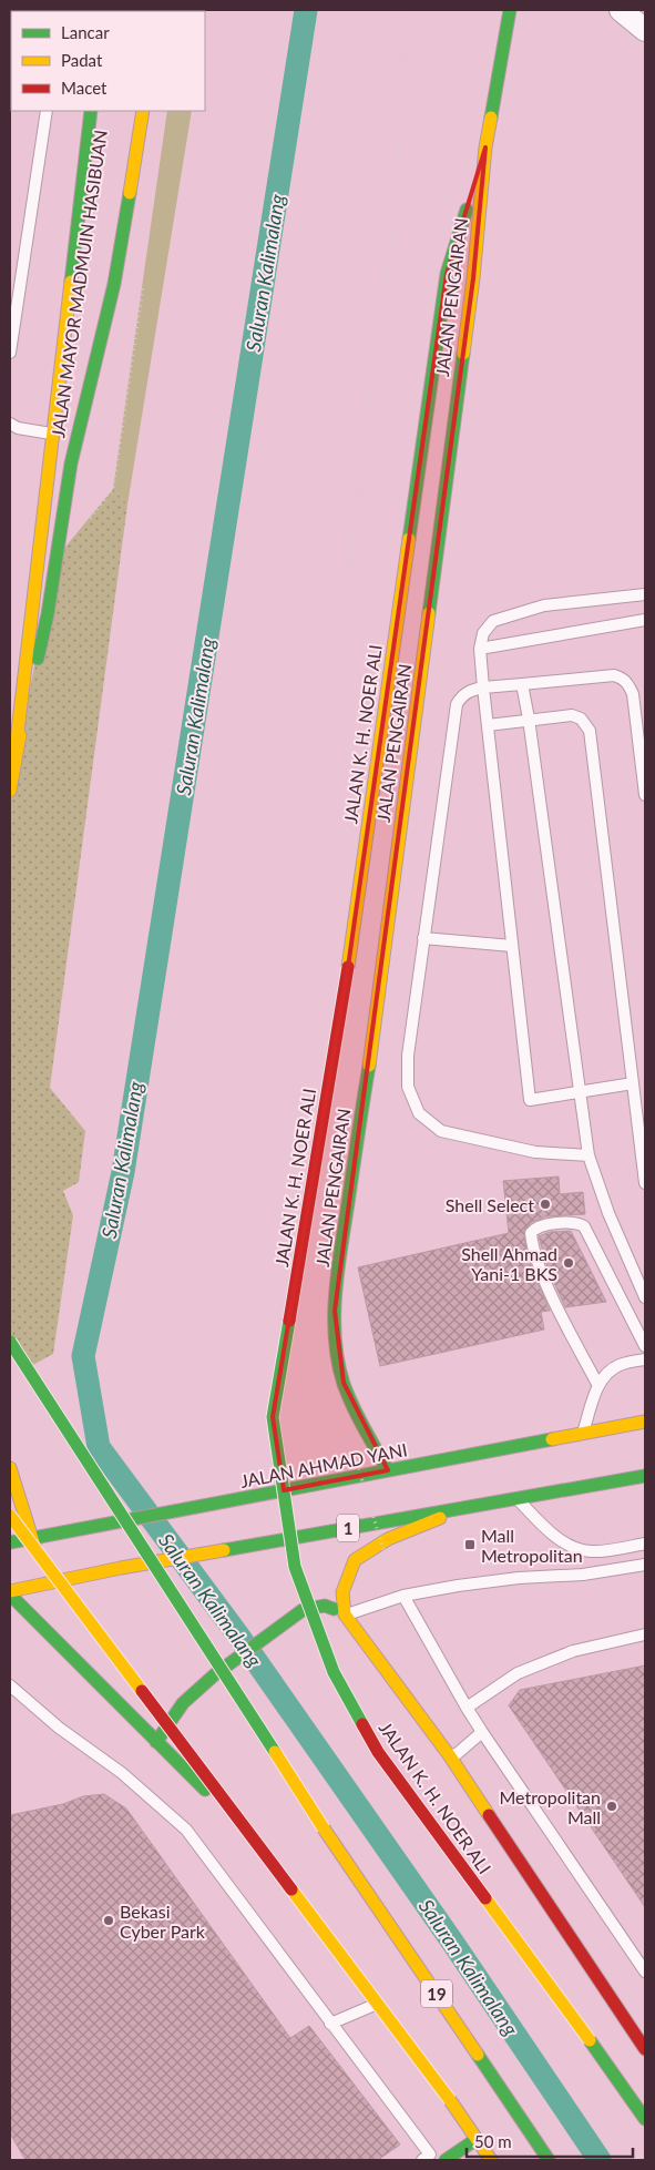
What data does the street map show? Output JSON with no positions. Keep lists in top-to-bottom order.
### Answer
{
  "streets": {
    "main road": [
      "JALAN MAYOR MADMUIN HASIBUAN",
      "JALAN PENGAIRAN",
      "JALAN K. H. NOER ALI",
      "JALAN AHMAD YANI",
      "1",
      "19"
    ]
  },
  "crossings": [
    ["JALAN PENGAIRAN", "JALAN K. H. NOER ALI"],
    ["JALAN PENGAIRAN", "JALAN AHMAD YANI"]
  ],
  "water": ["Saluran Kalimalang"],
  "places": {
    "other": [
      "Shell Select",
      "Shell Ahmad Yani-1 BKS",
      "Metropolitan Mall",
      "Bekasi Cyber Park"
    ],
    "transit": ["Mall Metropolitan"]
  },
  "legend": ["Lancar", "Padat", "Macet"],
  "scale_bar": "50 m"
}
